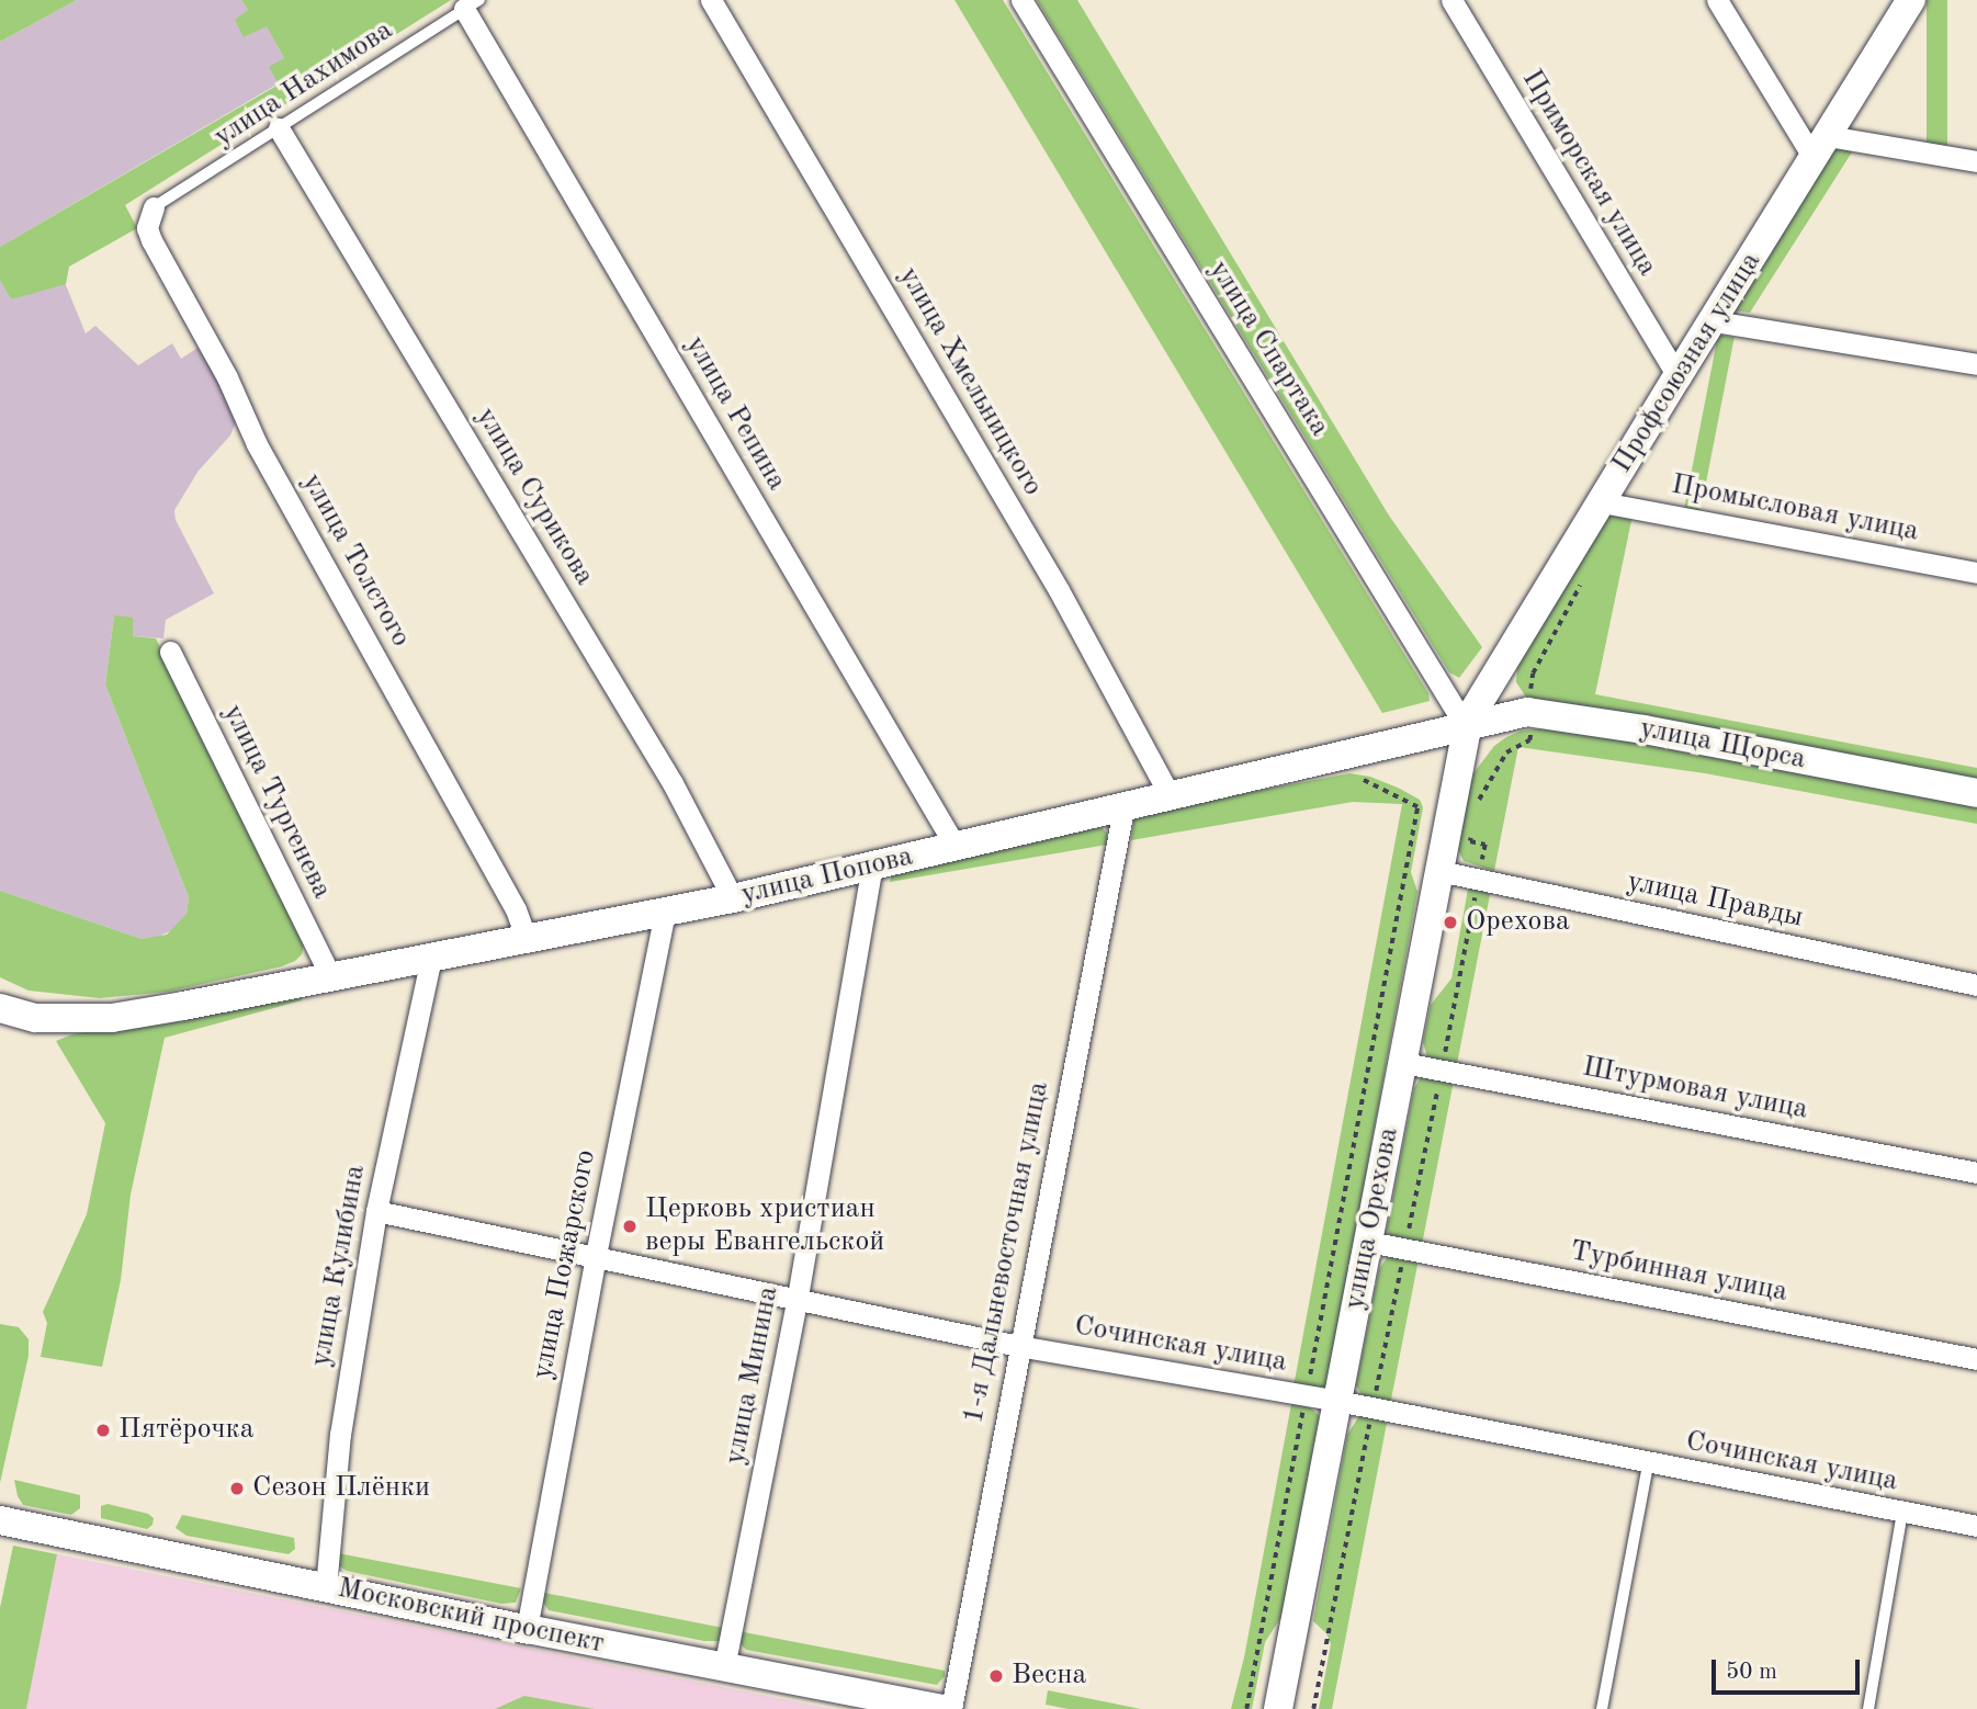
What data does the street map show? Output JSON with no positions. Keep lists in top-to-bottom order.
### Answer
{
  "streets": {
    "street": [
      "Приморская улица",
      "улица Спартака",
      "Профсоюзная улица",
      "улица Хмельницкого",
      "улица Репина",
      "улица Сурикова",
      "Промысловая улица",
      "улица Толстого",
      "улица Щорса",
      "улица Тургенева",
      "улица Попова",
      "улица Правды",
      "Штурмовая улица",
      "улица Орехова",
      "1-я Дальневосточная улица",
      "улица Пожарского",
      "улица Кулибина",
      "Турбинная улица",
      "Сочинская улица",
      "улица Минина",
      "Московский проспект"
    ],
    "lane": ["улица Нахимова"]
  },
  "crossings": [
    ["улица Нахимова", "улица Репина"],
    ["улица Нахимова", "улица Сурикова"],
    ["улица Нахимова", "улица Толстого"],
    ["Приморская улица", "Профсоюзная улица"],
    ["улица Спартака", "Профсоюзная улица"],
    ["улица Спартака", "улица Щорса"],
    ["улица Спартака", "улица Попова"],
    ["улица Спартака", "улица Орехова"],
    ["Профсоюзная улица", "Промысловая улица"],
    ["Профсоюзная улица", "улица Щорса"],
    ["Профсоюзная улица", "улица Попова"],
    ["Профсоюзная улица", "улица Орехова"],
    ["улица Хмельницкого", "улица Попова"],
    ["улица Репина", "улица Попова"],
    ["улица Сурикова", "улица Попова"],
    ["улица Толстого", "улица Попова"],
    ["улица Щорса", "улица Попова"],
    ["улица Щорса", "улица Орехова"],
    ["улица Тургенева", "улица Попова"],
    ["улица Попова", "улица Орехова"],
    ["улица Попова", "1-я Дальневосточная улица"],
    ["улица Попова", "улица Пожарского"],
    ["улица Попова", "улица Кулибина"],
    ["улица Попова", "улица Минина"],
    ["улица Правды", "улица Орехова"],
    ["Штурмовая улица", "улица Орехова"],
    ["улица Орехова", "Турбинная улица"],
    ["улица Орехова", "Сочинская улица"],
    ["1-я Дальневосточная улица", "Сочинская улица"],
    ["улица Пожарского", "Сочинская улица"],
    ["улица Пожарского", "Московский проспект"],
    ["улица Кулибина", "Сочинская улица"],
    ["улица Кулибина", "Московский проспект"],
    ["Сочинская улица", "улица Минина"],
    ["улица Минина", "Московский проспект"]
  ],
  "places": [
    "Орехова",
    "Церковь христиан веры Евангельской",
    "Пятёрочка",
    "Сезон Плёнки",
    "Весна"
  ],
  "scale_bar": "50 m"
}
